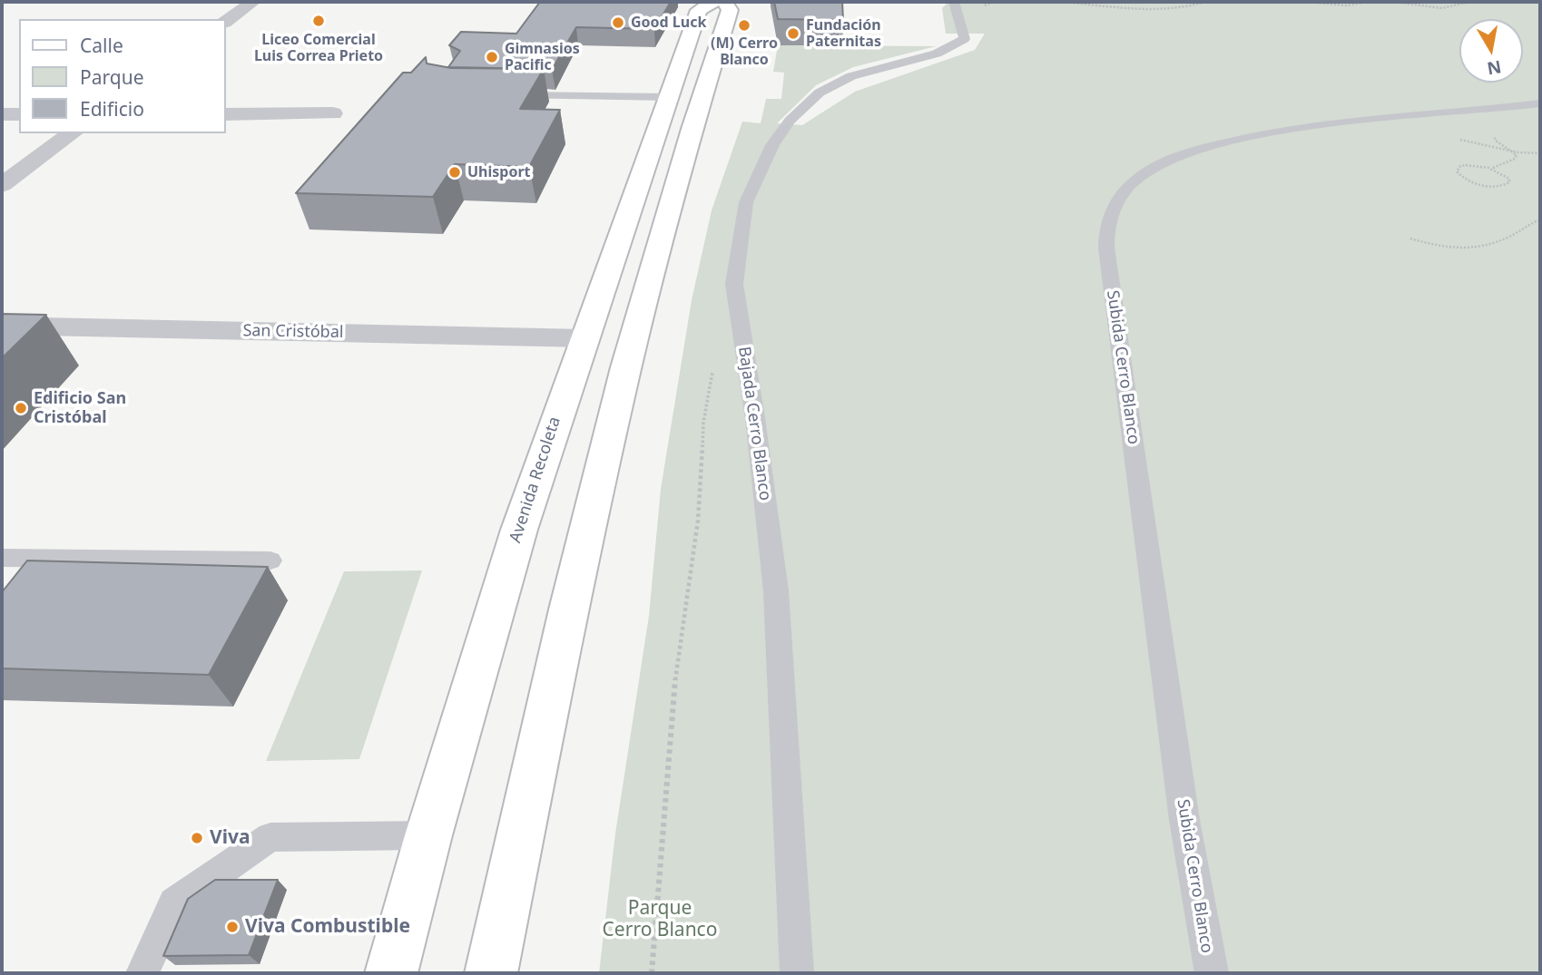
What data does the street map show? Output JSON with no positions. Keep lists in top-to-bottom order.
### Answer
{
  "streets": {
    "main road": ["Avenida Recoleta"],
    "street": ["San Cristóbal"],
    "lane": ["Subida Cerro Blanco", "Bajada Cerro Blanco"]
  },
  "crossings": [
    ["San Cristóbal", "Avenida Recoleta"]
  ],
  "parks": ["Parque Cerro Blanco"],
  "places": [
    "Liceo Comercial Luis Correa Prieto",
    "Good Luck",
    "(M) Cerro Blanco",
    "Fundación Paternitas",
    "Gimnasios Pacific",
    "Uhisport",
    "Edificio San Cristóbal",
    "Viva",
    "Viva Combustible"
  ],
  "legend": ["Calle", "Parque", "Edificio"],
  "north": "bottom"
}
